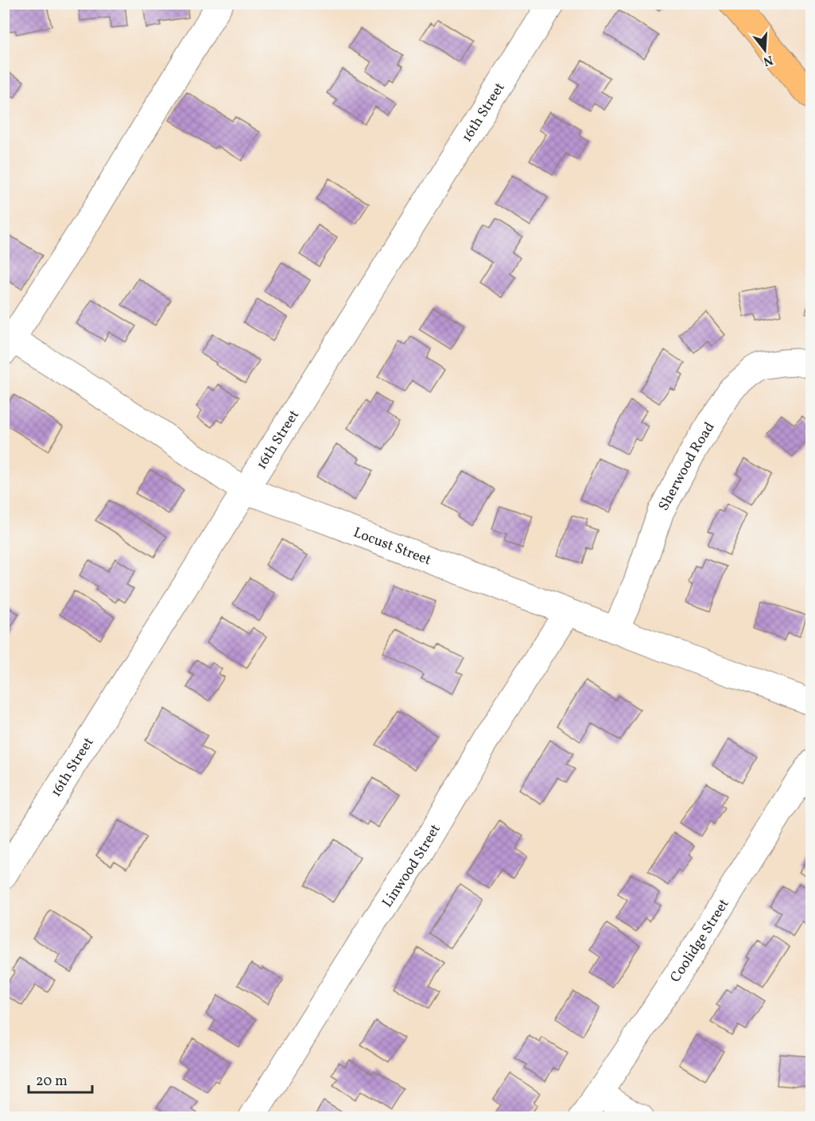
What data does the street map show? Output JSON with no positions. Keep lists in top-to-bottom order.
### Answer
{
  "streets": {
    "street": [
      "16th Street",
      "Sherwood Road",
      "Locust Street",
      "Linwood Street",
      "Coolidge Street"
    ]
  },
  "crossings": [
    ["16th Street", "Locust Street"],
    ["Sherwood Road", "Locust Street"],
    ["Locust Street", "Linwood Street"]
  ],
  "scale_bar": "20 m",
  "north": "bottom"
}
